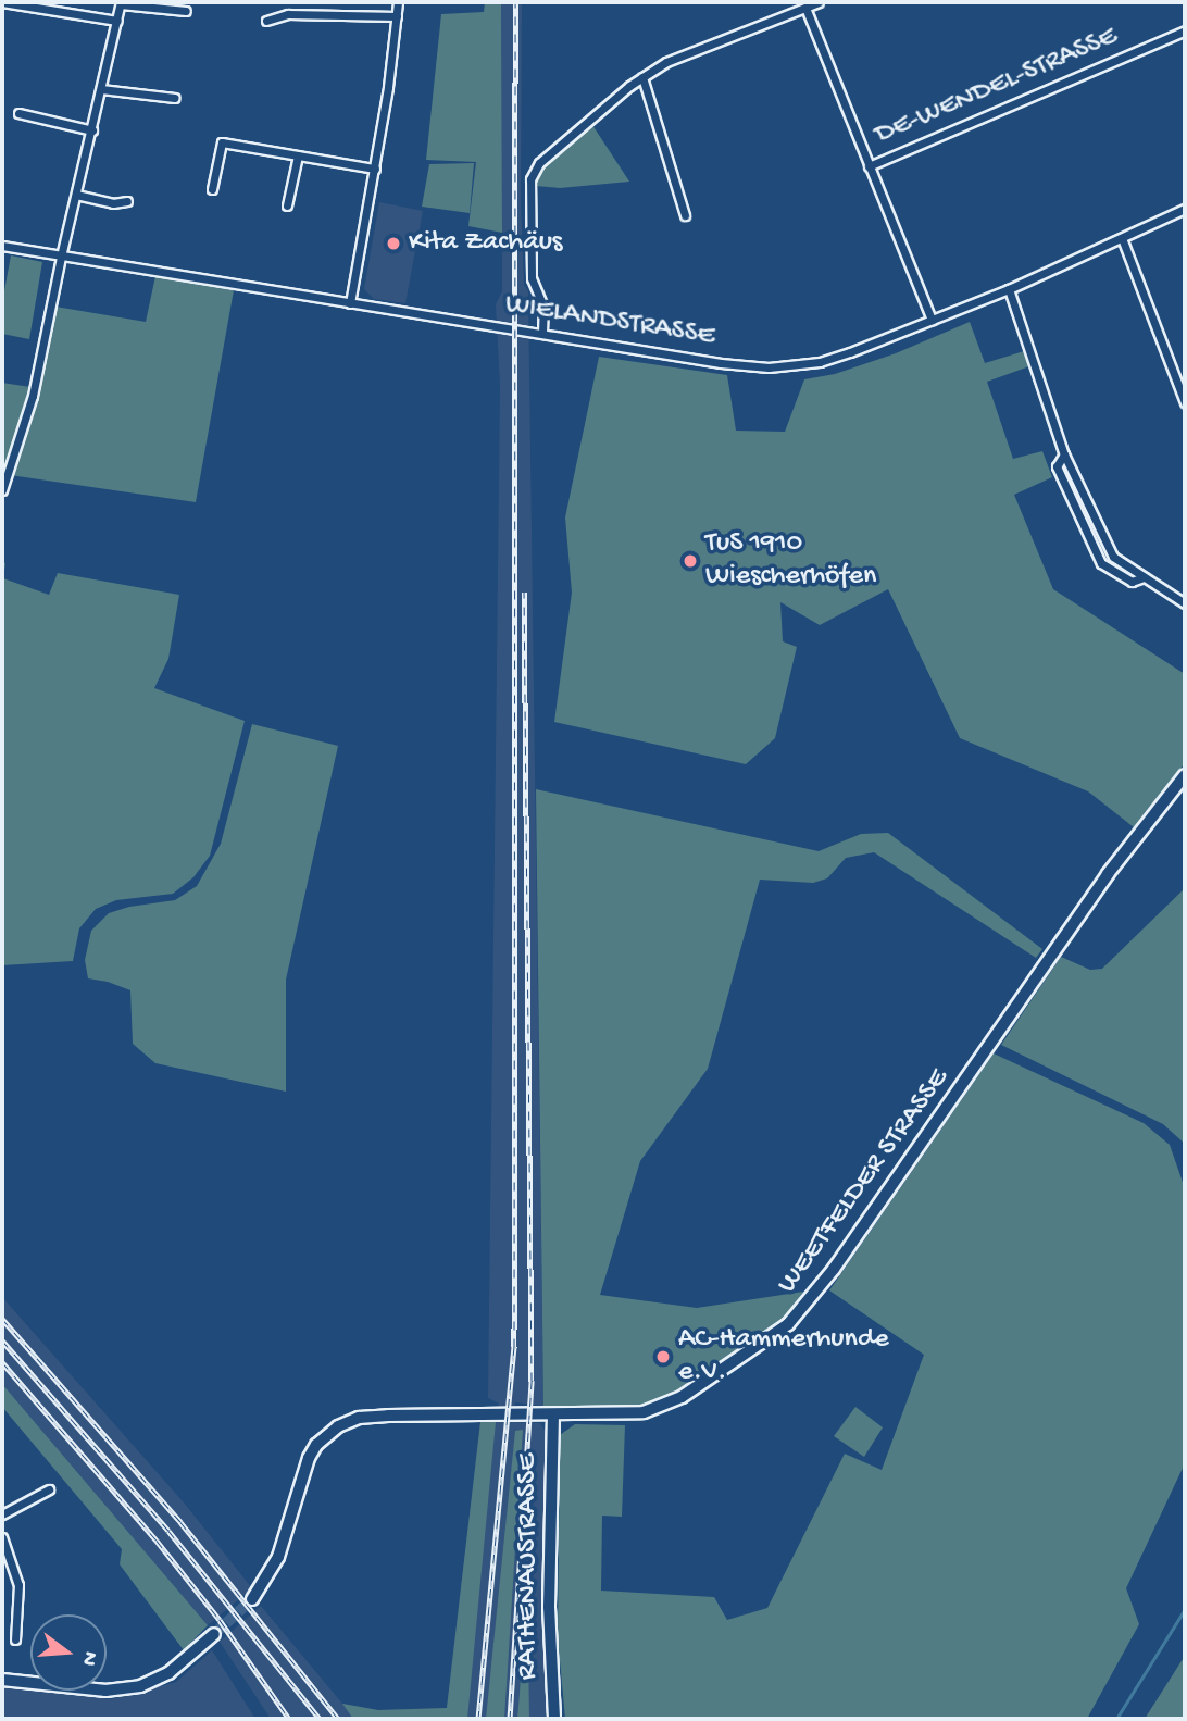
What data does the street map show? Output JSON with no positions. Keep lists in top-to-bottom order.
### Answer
{
  "streets": {
    "street": [
      "DE-WENDEL-STRASSE",
      "WIELANDSTRASSE",
      "WEETFELDER STRASSE",
      "RATHENAUSTRASSE"
    ]
  },
  "crossings": [
    ["WEETFELDER STRASSE", "RATHENAUSTRASSE"]
  ],
  "places": ["Kita Zachäus", "TuS 1910 Wiescherhöfen", "AC-Hammerhunde e.V."],
  "north": "right"
}
